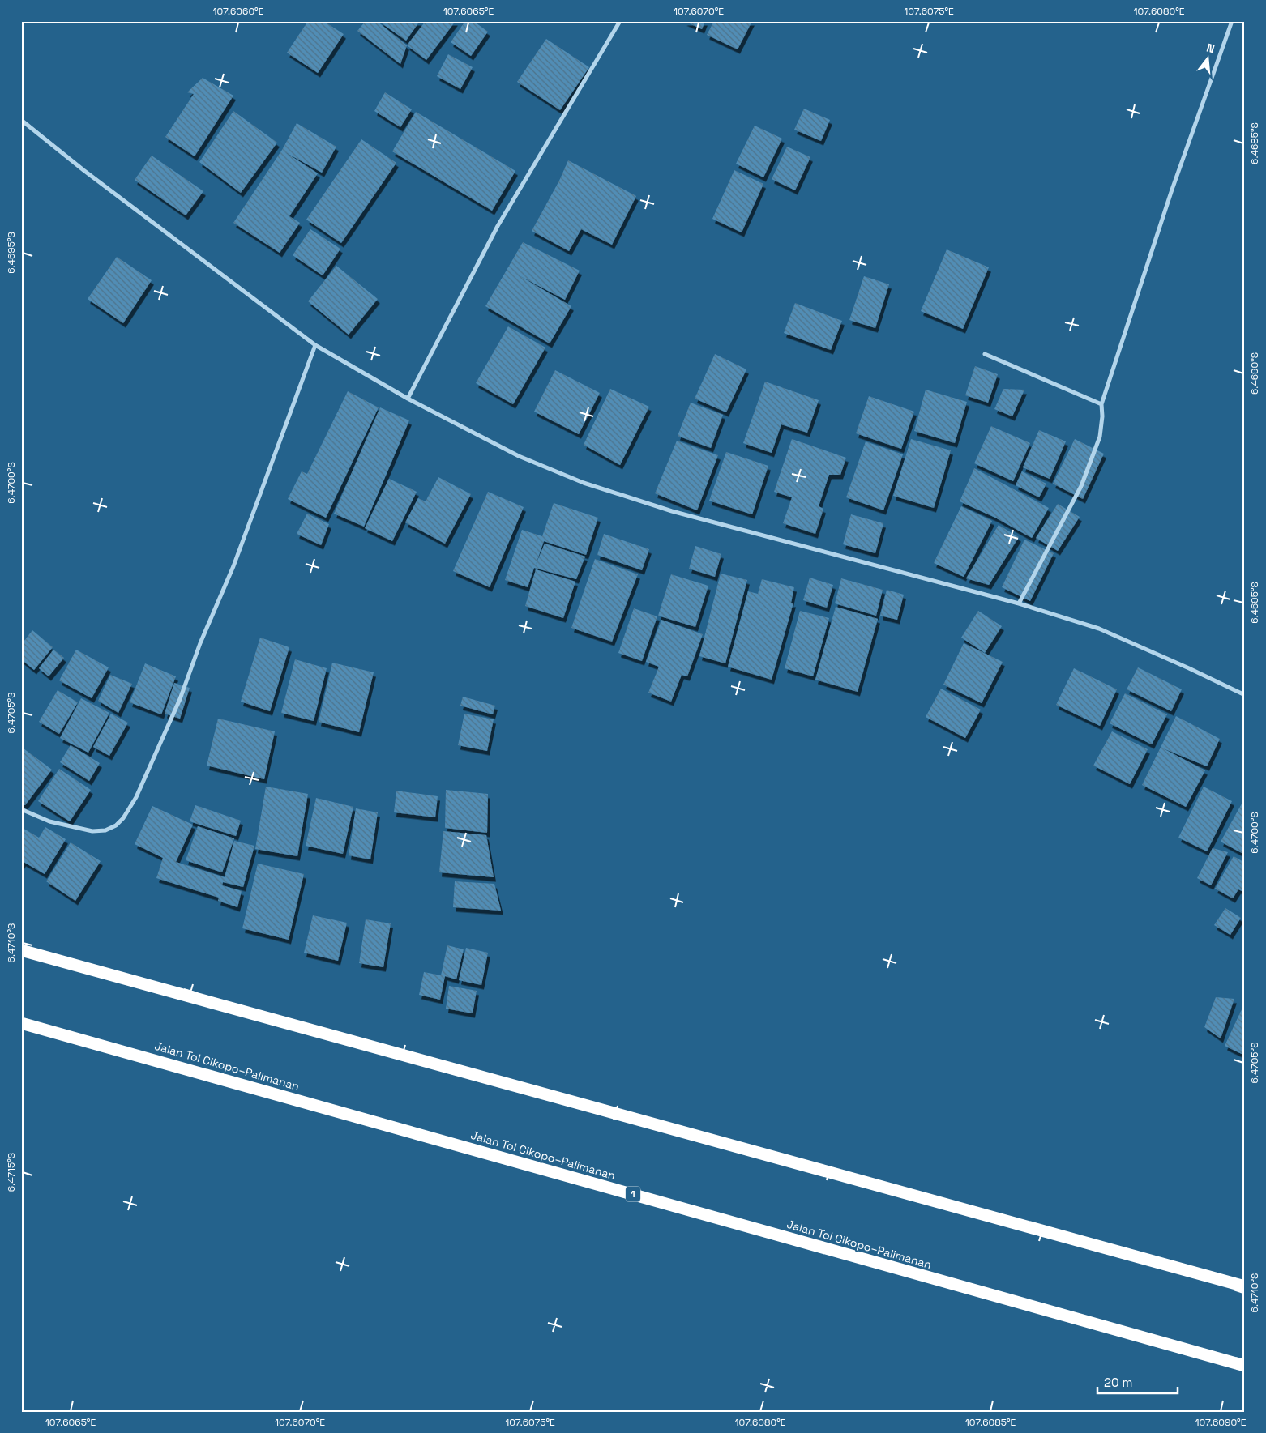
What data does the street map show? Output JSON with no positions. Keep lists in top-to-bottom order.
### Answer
{
  "streets": {
    "highway": ["Jalan Tol Cikopo–Palimanan", "1"]
  },
  "scale_bar": "20 m",
  "north": "top",
  "coordinates": [
    "107.6060°E",
    "107.6065°E",
    "107.6070°E",
    "107.6075°E",
    "107.6080°E",
    "6.4685°S",
    "6.4695°S",
    "6.4690°S",
    "6.4700°S",
    "6.4705°S",
    "6.4710°S",
    "6.4715°S",
    "107.6085°E",
    "107.6090°E"
  ]
}
